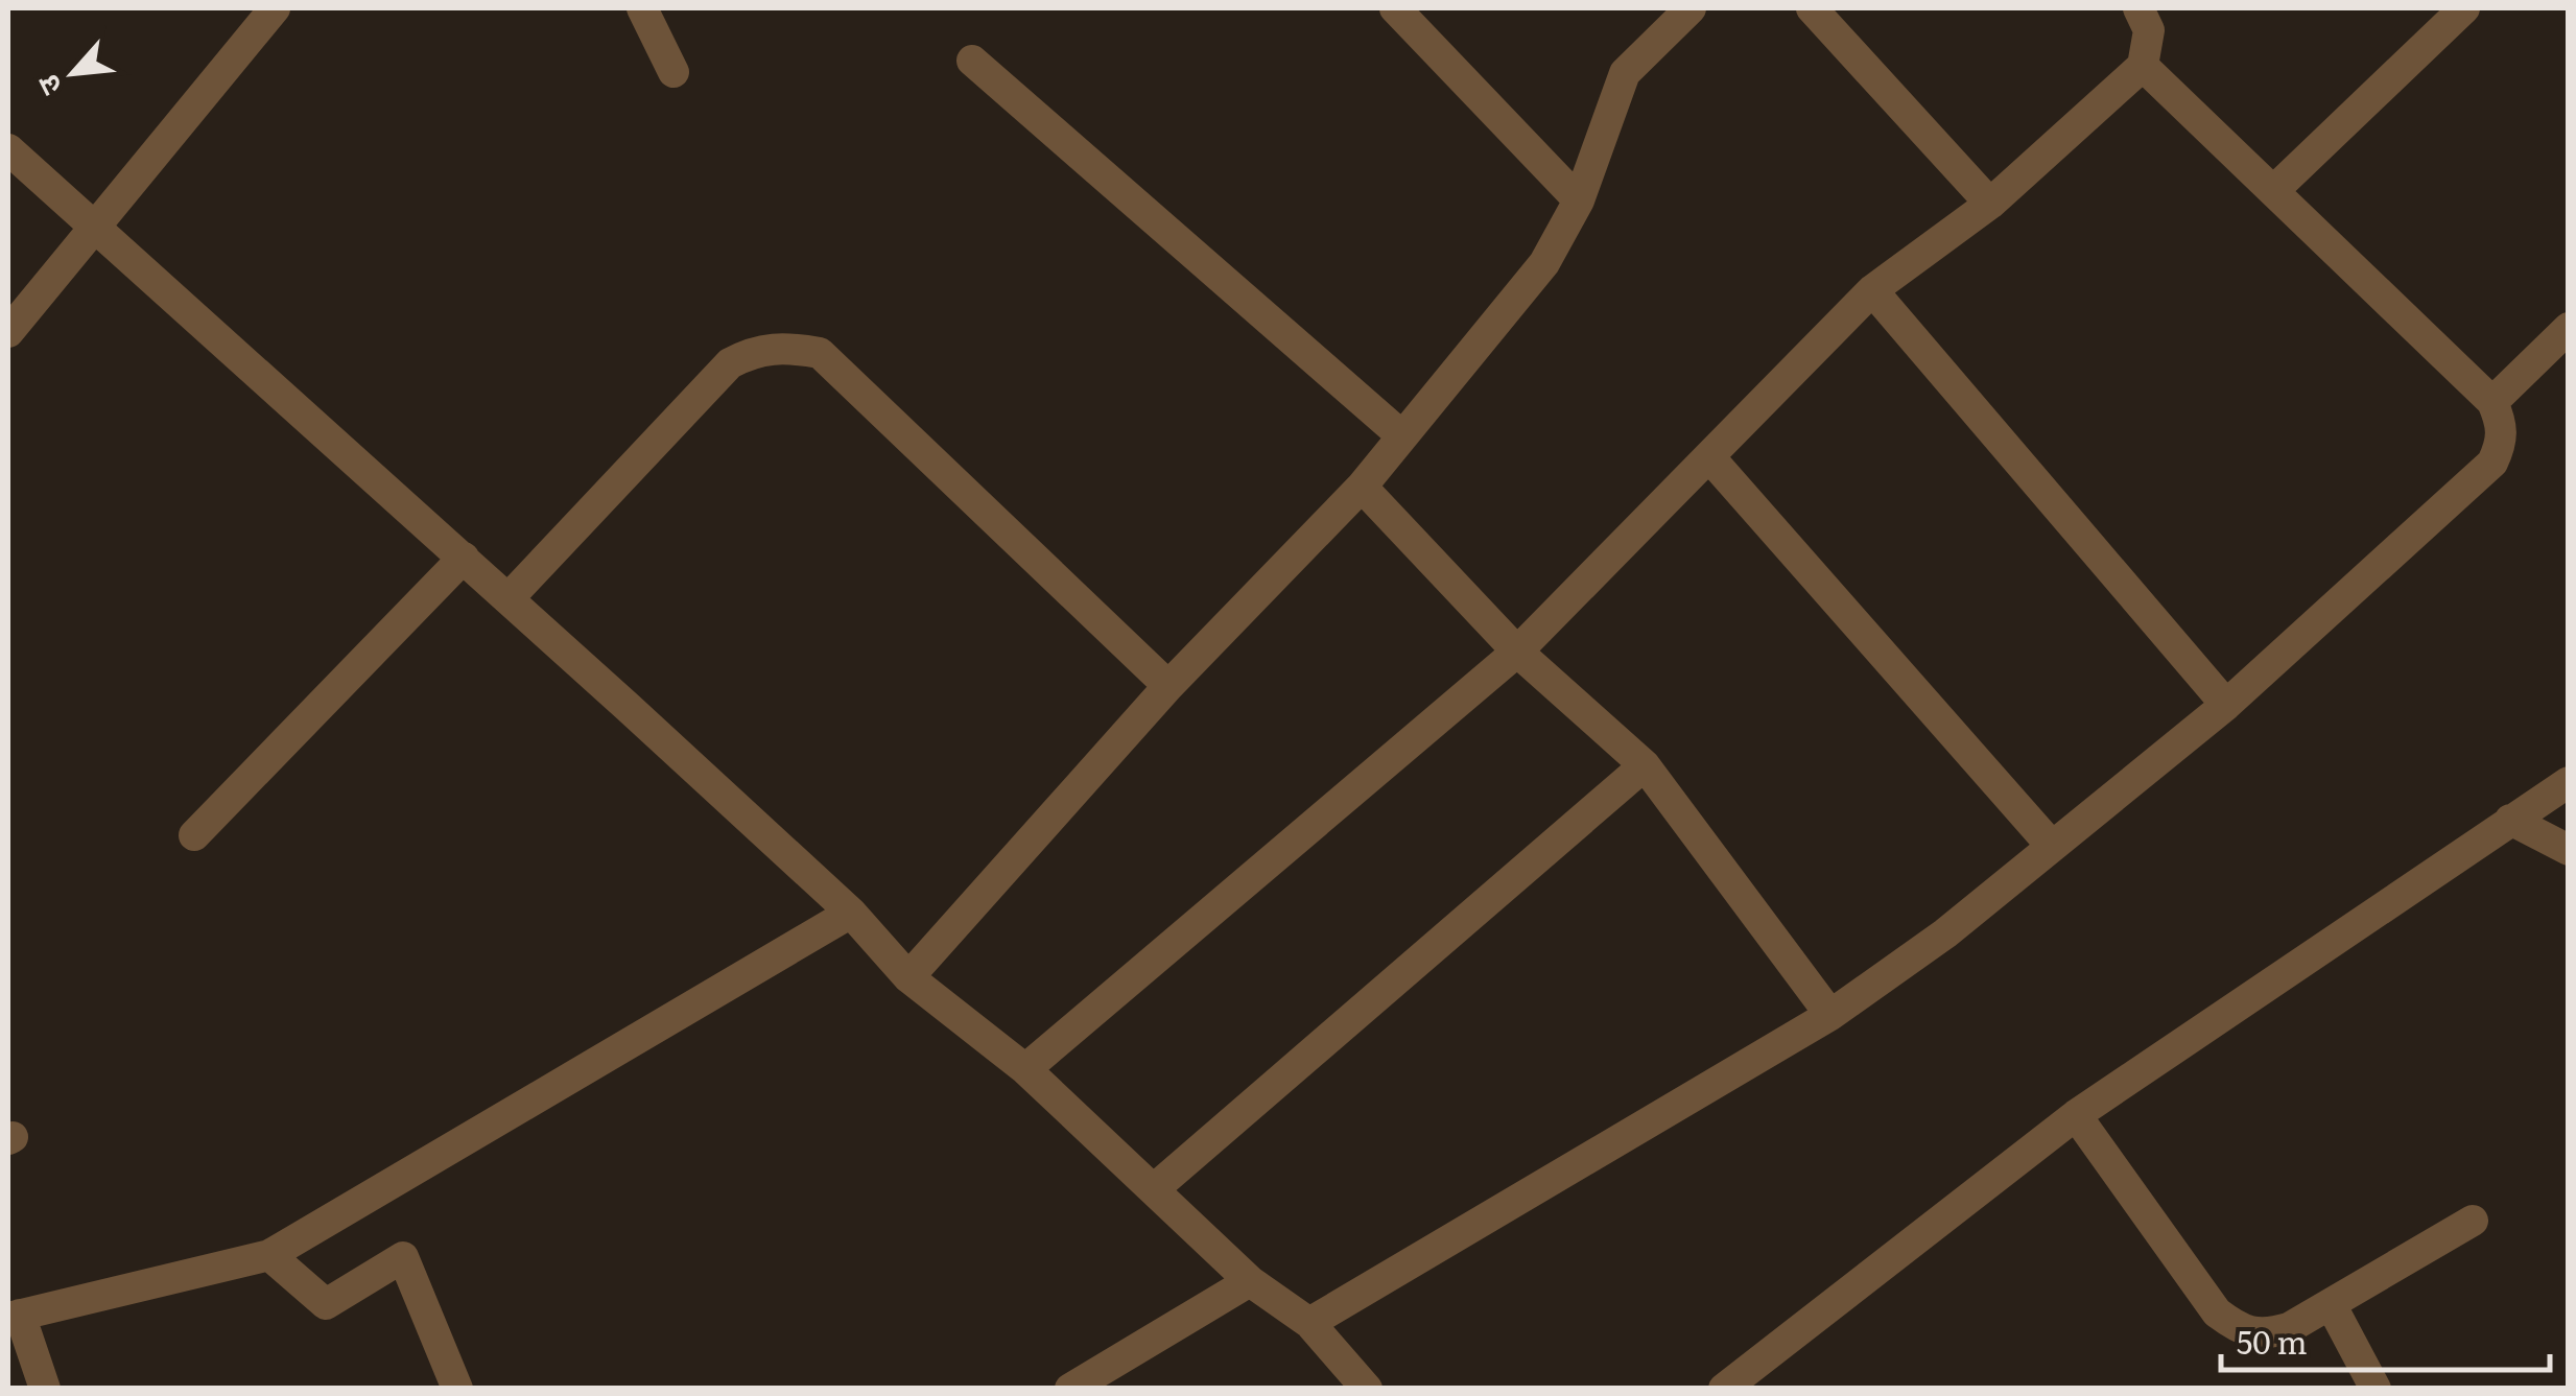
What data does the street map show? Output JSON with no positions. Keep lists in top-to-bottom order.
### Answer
{
  "scale_bar": "50 m",
  "north": "bottom left"
}
